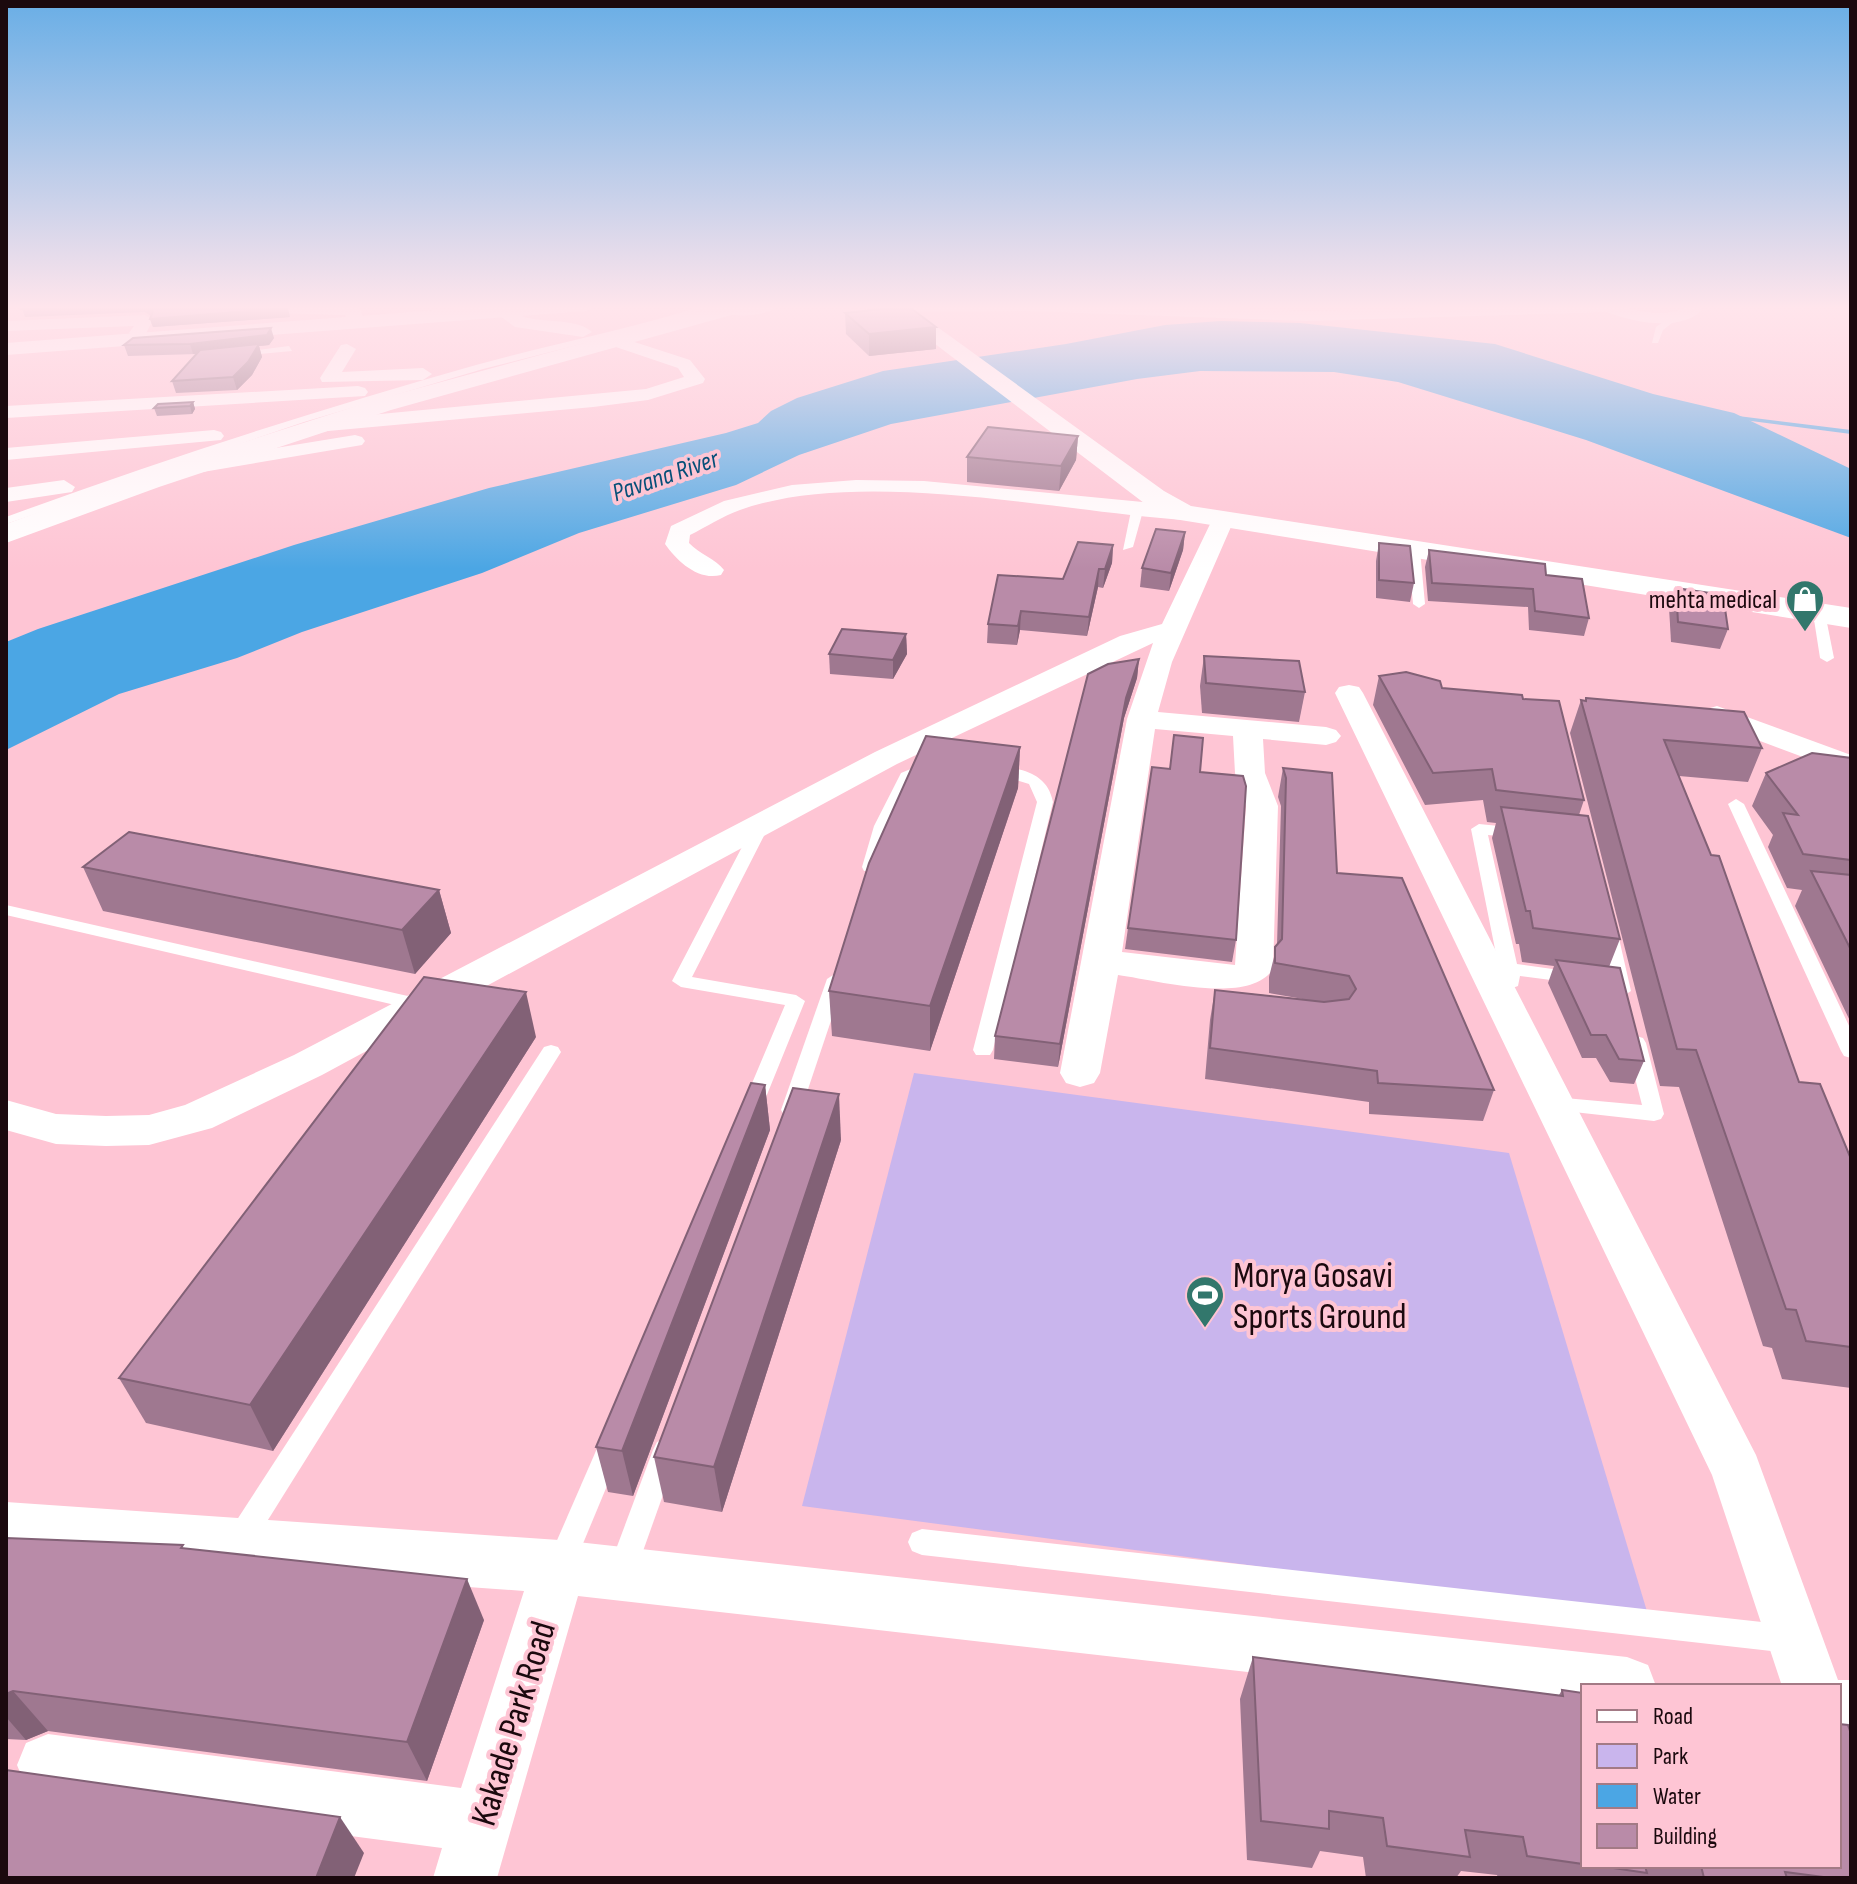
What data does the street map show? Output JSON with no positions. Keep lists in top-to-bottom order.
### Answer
{
  "streets": {
    "street": ["Kakade Park Road"]
  },
  "water": ["Pavana River"],
  "places": {
    "shop": ["mehta medical"],
    "sports": ["Morya Gosavi Sports Ground"]
  },
  "legend": [
    "Road",
    "Park",
    "Water",
    "Building"
  ]
}
